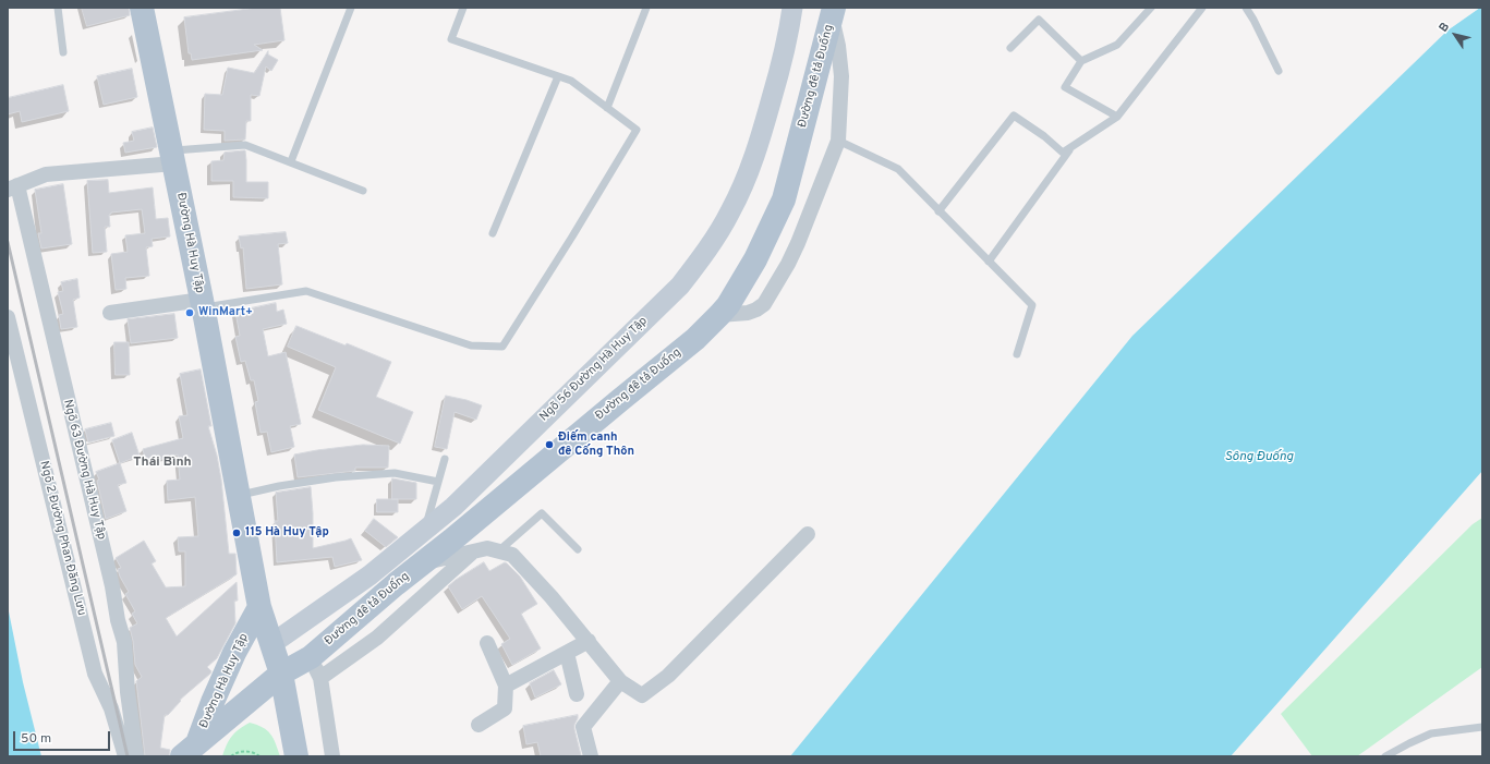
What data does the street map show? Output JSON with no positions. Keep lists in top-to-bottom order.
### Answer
{
  "streets": {
    "main road": ["Đường đê tả Đuống", "Đường Hà Huy Tập"],
    "street": ["Ngõ 56 Đường Hà Huy Tập", "Ngõ 63 Đường Hà Huy Tập", "Ngõ 2 Đường Phan Đăng Lưu"]
  },
  "crossings": [
    ["Đường đê tả Đuống", "Đường Hà Huy Tập"],
    ["Đường Hà Huy Tập", "Ngõ 56 Đường Hà Huy Tập"]
  ],
  "districts": ["Thái Bình"],
  "water": ["Sông Đuống"],
  "places": ["WinMart+", "Điếm canh đê Cống Thôn", "115 Hà Huy Tập"],
  "scale_bar": "50 m",
  "north": "top left"
}
